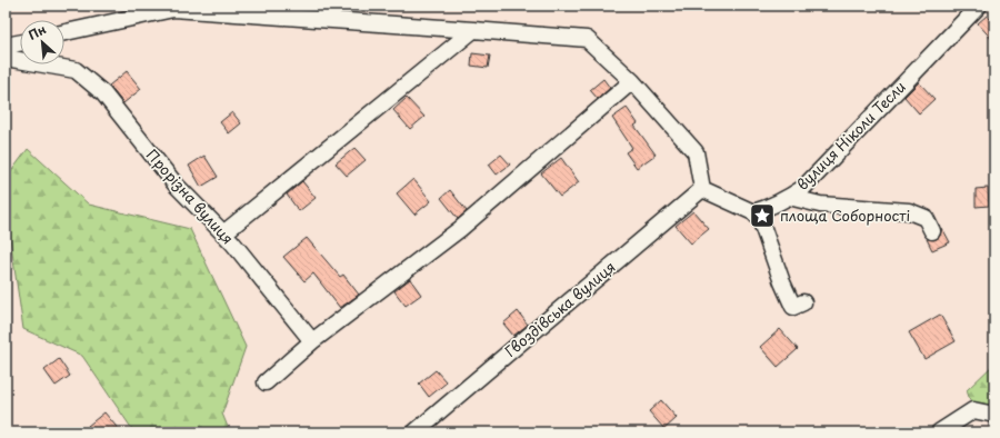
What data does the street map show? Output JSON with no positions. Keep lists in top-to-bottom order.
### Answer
{
  "streets": {
    "street": ["вулиця Ніколи Тесли", "Прорізна вулиця", "Гвоздівська вулиця"]
  },
  "places": {
    "place": ["площа Соборності"]
  },
  "north": "top left"
}
